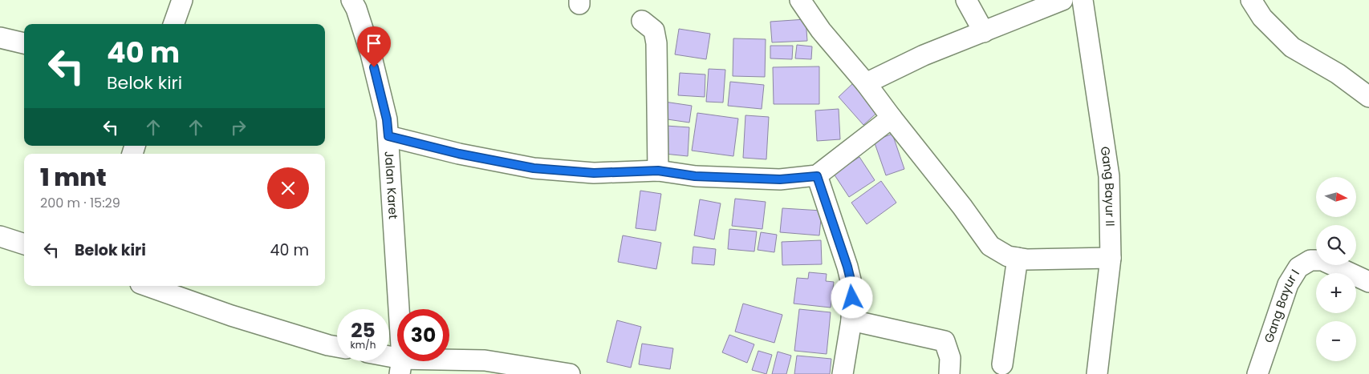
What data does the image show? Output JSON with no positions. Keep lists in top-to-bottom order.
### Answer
{
  "streets": {
    "street": ["Jalan Karet", "Gang Bayur II", "Gang Bayur I"]
  },
  "north": "right",
  "page": {
    "turn": ["40 m", "Belok kiri"],
    "heading": ["1 mnt", "200 m · 15:29"],
    "map_buttons": ["+", "−"],
    "list": [
      {
        "name": "Belok kiri",
        "value": "40 m"
      }
    ],
    "speed": "25 km/h",
    "limit": "30"
  }
}
